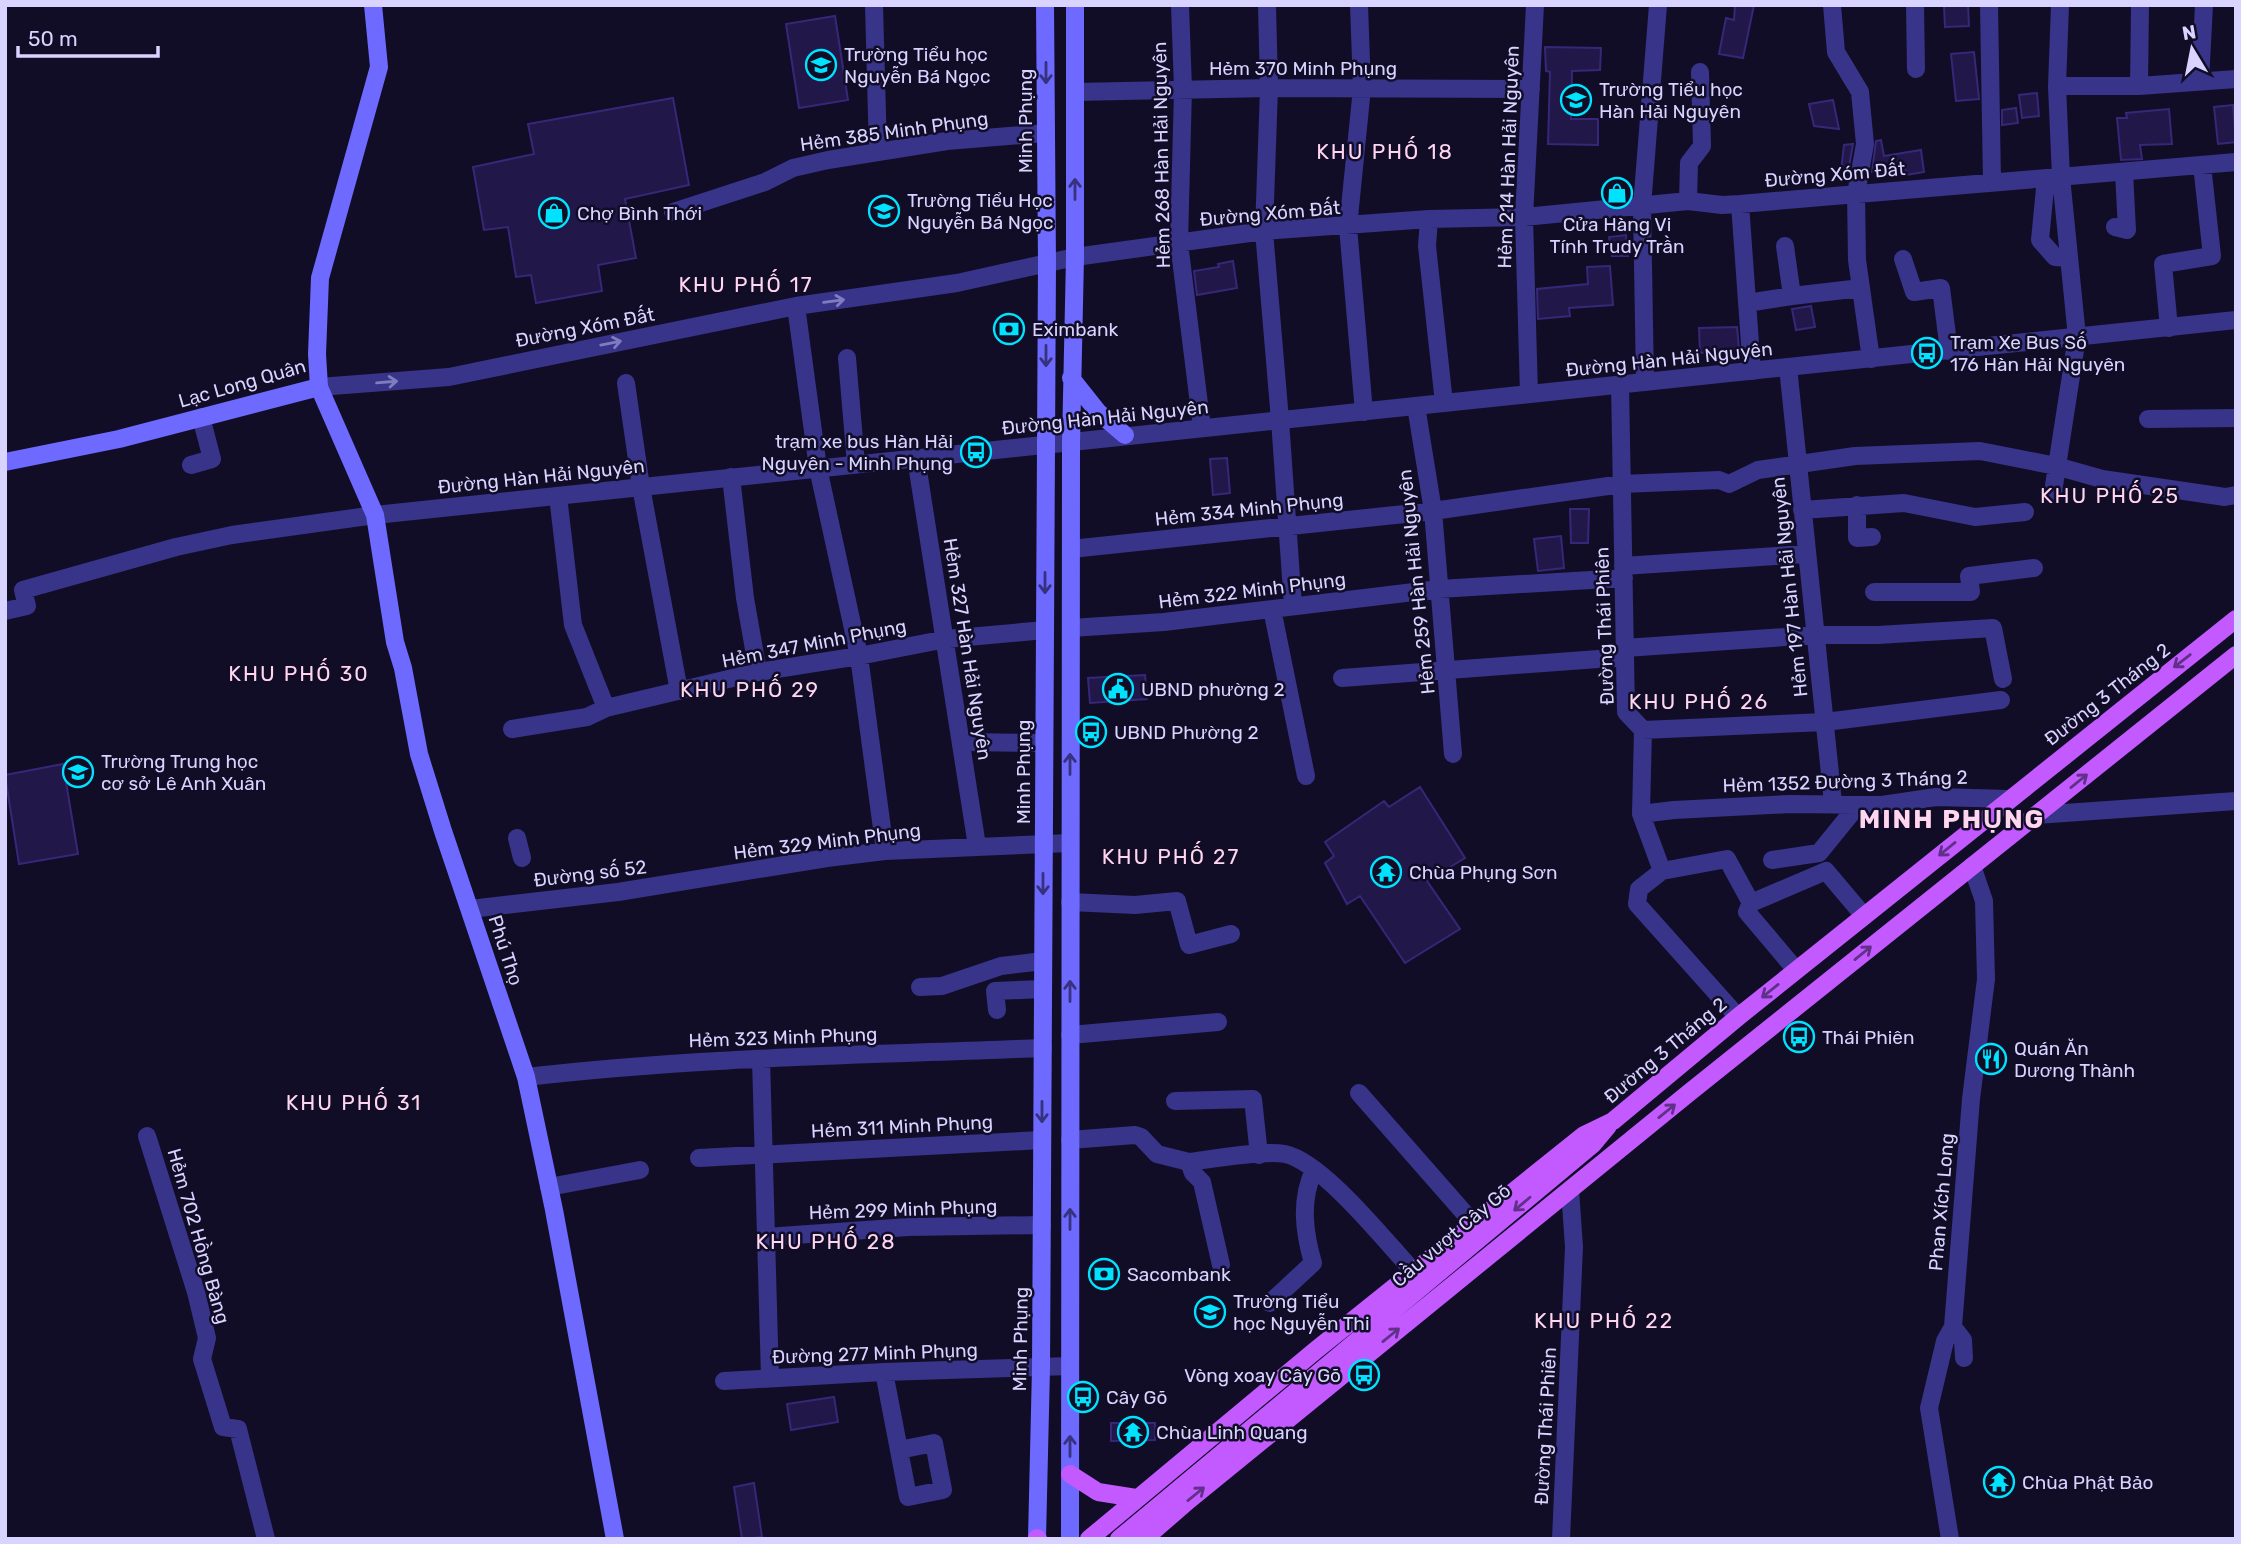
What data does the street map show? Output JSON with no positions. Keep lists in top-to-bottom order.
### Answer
{
  "streets": {
    "main road": [
      "Minh Phụng",
      "Lạc Long Quân",
      "Đường 3 Tháng 2",
      "Phú Thọ",
      "Cầu vượt Cây Gõ"
    ],
    "street": [
      "Hẻm 370 Minh Phụng",
      "Hẻm 385 Minh Phụng",
      "Hẻm 268 Hàn Hải Nguyên",
      "Hẻm 214 Hàn Hải Nguyên",
      "Đường Xóm Đất",
      "Đường Hàn Hải Nguyên",
      "Hẻm 334 Minh Phụng",
      "Hẻm 259 Hàn Hải Nguyên",
      "Hẻm 197 Hàn Hải Nguyên",
      "Hẻm 322 Minh Phụng",
      "Đường Thái Phiên",
      "Hẻm 347 Minh Phụng",
      "Hẻm 327 Hàn Hải Nguyên",
      "Hẻm 1352 Đường 3 Tháng 2",
      "Hẻm 329 Minh Phụng",
      "Đường số 52",
      "Hẻm 323 Minh Phụng",
      "Hẻm 311 Minh Phụng",
      "Phan Xích Long",
      "Hẻm 299 Minh Phụng",
      "Hẻm 702 Hồng Bàng",
      "Đường 277 Minh Phụng"
    ]
  },
  "crossings": [
    ["Hẻm 370 Minh Phụng", "Hẻm 268 Hàn Hải Nguyên"],
    ["Hẻm 370 Minh Phụng", "Hẻm 214 Hàn Hải Nguyên"],
    ["Minh Phụng", "Hẻm 385 Minh Phụng"],
    ["Minh Phụng", "Đường Xóm Đất"],
    ["Minh Phụng", "Đường Hàn Hải Nguyên"],
    ["Minh Phụng", "Hẻm 347 Minh Phụng"],
    ["Minh Phụng", "Hẻm 329 Minh Phụng"],
    ["Minh Phụng", "Hẻm 323 Minh Phụng"],
    ["Minh Phụng", "Hẻm 311 Minh Phụng"],
    ["Minh Phụng", "Hẻm 299 Minh Phụng"],
    ["Minh Phụng", "Đường 277 Minh Phụng"],
    ["Hẻm 268 Hàn Hải Nguyên", "Đường Xóm Đất"],
    ["Hẻm 268 Hàn Hải Nguyên", "Đường Hàn Hải Nguyên"],
    ["Hẻm 214 Hàn Hải Nguyên", "Đường Xóm Đất"],
    ["Hẻm 214 Hàn Hải Nguyên", "Đường Hàn Hải Nguyên"],
    ["Đường Xóm Đất", "Lạc Long Quân"],
    ["Đường Xóm Đất", "Phú Thọ"],
    ["Đường Hàn Hải Nguyên", "Hẻm 259 Hàn Hải Nguyên"],
    ["Đường Hàn Hải Nguyên", "Hẻm 197 Hàn Hải Nguyên"],
    ["Đường Hàn Hải Nguyên", "Đường Thái Phiên"],
    ["Đường Hàn Hải Nguyên", "Hẻm 327 Hàn Hải Nguyên"],
    ["Đường Hàn Hải Nguyên", "Phú Thọ"],
    ["Lạc Long Quân", "Phú Thọ"],
    ["Hẻm 334 Minh Phụng", "Hẻm 259 Hàn Hải Nguyên"],
    ["Hẻm 334 Minh Phụng", "Hẻm 197 Hàn Hải Nguyên"],
    ["Hẻm 334 Minh Phụng", "Đường Thái Phiên"],
    ["Hẻm 259 Hàn Hải Nguyên", "Hẻm 322 Minh Phụng"],
    ["Hẻm 197 Hàn Hải Nguyên", "Hẻm 322 Minh Phụng"],
    ["Hẻm 197 Hàn Hải Nguyên", "Hẻm 1352 Đường 3 Tháng 2"],
    ["Hẻm 322 Minh Phụng", "Đường Thái Phiên"],
    ["Hẻm 347 Minh Phụng", "Hẻm 327 Hàn Hải Nguyên"],
    ["Hẻm 327 Hàn Hải Nguyên", "Hẻm 329 Minh Phụng"],
    ["Đường 3 Tháng 2", "Hẻm 1352 Đường 3 Tháng 2"],
    ["Đường 3 Tháng 2", "Cầu vượt Cây Gõ"],
    ["Hẻm 329 Minh Phụng", "Đường số 52"],
    ["Đường số 52", "Phú Thọ"],
    ["Phú Thọ", "Hẻm 323 Minh Phụng"]
  ],
  "one_way": ["Đường Xóm Đất"],
  "districts": [
    "KHU PHỐ 18",
    "KHU PHỐ 17",
    "KHU PHỐ 25",
    "KHU PHỐ 30",
    "KHU PHỐ 29",
    "KHU PHỐ 26",
    "MINH PHỤNG",
    "KHU PHỐ 27",
    "KHU PHỐ 31",
    "KHU PHỐ 28",
    "KHU PHỐ 22"
  ],
  "places": {
    "school or university": [
      "Trường Tiểu học Nguyễn Bá Ngọc",
      "Trường Tiểu học Hàn Hải Nguyên",
      "Trường Tiểu Học Nguyễn Bá Ngọc",
      "Trường Trung học cơ sở Lê Anh Xuân",
      "Trường Tiểu học Nguyễn Thi"
    ],
    "shop": ["Cửa Hàng Vi Tính Trudy Trần", "Chợ Bình Thới"],
    "bank": ["Eximbank", "Sacombank"],
    "bus stop": [
      "Trạm Xe Bus Số 176 Hàn Hải Nguyên",
      "trạm xe bus Hàn Hải Nguyên - Minh Phụng",
      "UBND Phường 2",
      "Thái Phiên",
      "Vòng xoay Cây Gõ",
      "Cây Gõ"
    ],
    "public building": ["UBND phường 2"],
    "temple": ["Chùa Phụng Sơn", "Chùa Linh Quang", "Chùa Phật Bảo"],
    "restaurant": ["Quán Ăn Dương Thành"]
  },
  "scale_bar": "50 m",
  "north": "top"
}
